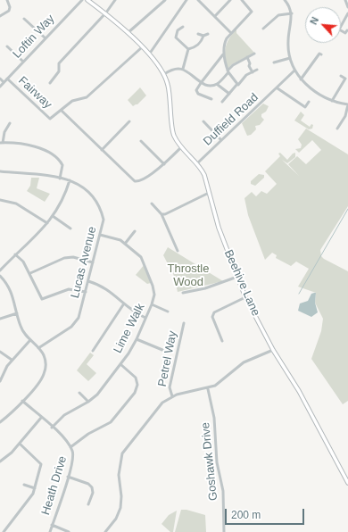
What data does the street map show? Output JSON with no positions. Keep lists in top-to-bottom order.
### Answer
{
  "streets": {
    "main road": ["Beehive Lane"],
    "street": [
      "Loftin Way",
      "Fairway",
      "Duffield Road",
      "Lucas Avenue",
      "Lime Walk",
      "Petrel Way",
      "Goshawk Drive",
      "Heath Drive"
    ]
  },
  "crossings": [
    ["Loftin Way", "Fairway"],
    ["Duffield Road", "Beehive Lane"],
    ["Lucas Avenue", "Lime Walk"],
    ["Lime Walk", "Heath Drive"]
  ],
  "parks": ["Throstle Wood"],
  "scale_bar": "200 m",
  "north": "top left"
}
